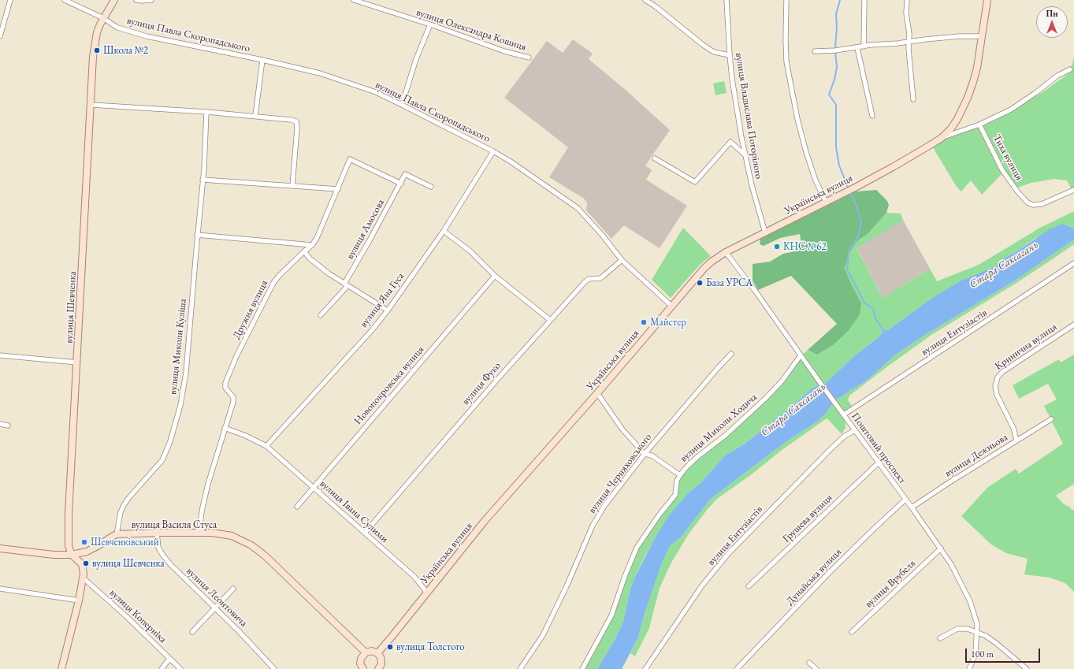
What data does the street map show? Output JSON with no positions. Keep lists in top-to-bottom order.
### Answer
{
  "streets": {
    "street": [
      "вулиця Олександра Кошиця",
      "вулиця Павла Скоропадського",
      "вулиця Владислава Погорілого",
      "Тиха вулиця",
      "Українська вулиця",
      "вулиця Амосова",
      "вулиця Яна Гуса",
      "вулиця Шевченка",
      "Дружня вулиця",
      "вулиця Ентузіастів",
      "вулиця Миколи Куліша",
      "Кринична вулиця",
      "вулиця Фуко",
      "Новопокровська вулиця",
      "вулиця Миколи Ходича",
      "Поштовий проспект",
      "вулиця Дежньова",
      "вулиця Черняховського",
      "вулиця Івана Сулими",
      "Грушева вулиця",
      "вулиця Василя Стуса",
      "Дунайська вулиця",
      "вулиця Врубеля",
      "вулиця Леонтовича",
      "вулиця Коперніка"
    ]
  },
  "crossings": [
    ["вулиця Павла Скоропадського", "Українська вулиця"],
    ["вулиця Павла Скоропадського", "вулиця Яна Гуса"],
    ["вулиця Павла Скоропадського", "вулиця Шевченка"],
    ["вулиця Павла Скоропадського", "вулиця Фуко"],
    ["вулиця Владислава Погорілого", "Українська вулиця"],
    ["Тиха вулиця", "Українська вулиця"],
    ["Українська вулиця", "Поштовий проспект"],
    ["Українська вулиця", "вулиця Івана Сулими"],
    ["вулиця Амосова", "Дружня вулиця"],
    ["вулиця Яна Гуса", "вулиця Івана Сулими"],
    ["вулиця Шевченка", "вулиця Василя Стуса"],
    ["Дружня вулиця", "вулиця Василя Стуса"],
    ["вулиця Ентузіастів", "Поштовий проспект"],
    ["вулиця Миколи Куліша", "вулиця Василя Стуса"],
    ["Кринична вулиця", "вулиця Дежньова"],
    ["вулиця Фуко", "вулиця Івана Сулими"],
    ["Новопокровська вулиця", "вулиця Івана Сулими"],
    ["вулиця Миколи Ходича", "Поштовий проспект"],
    ["Поштовий проспект", "вулиця Дежньова"],
    ["Поштовий проспект", "Грушева вулиця"],
    ["Поштовий проспект", "Дунайська вулиця"],
    ["Поштовий проспект", "вулиця Врубеля"],
    ["вулиця Василя Стуса", "вулиця Леонтовича"]
  ],
  "water": ["Стара Саксагань"],
  "places": [
    "Школа №2",
    "КНС №62",
    "База УРСА",
    "Майстер",
    "Шевченківський",
    "вулиця Шевченка",
    "вулиця Толстого"
  ],
  "scale_bar": "100 m",
  "north": "top"
}
